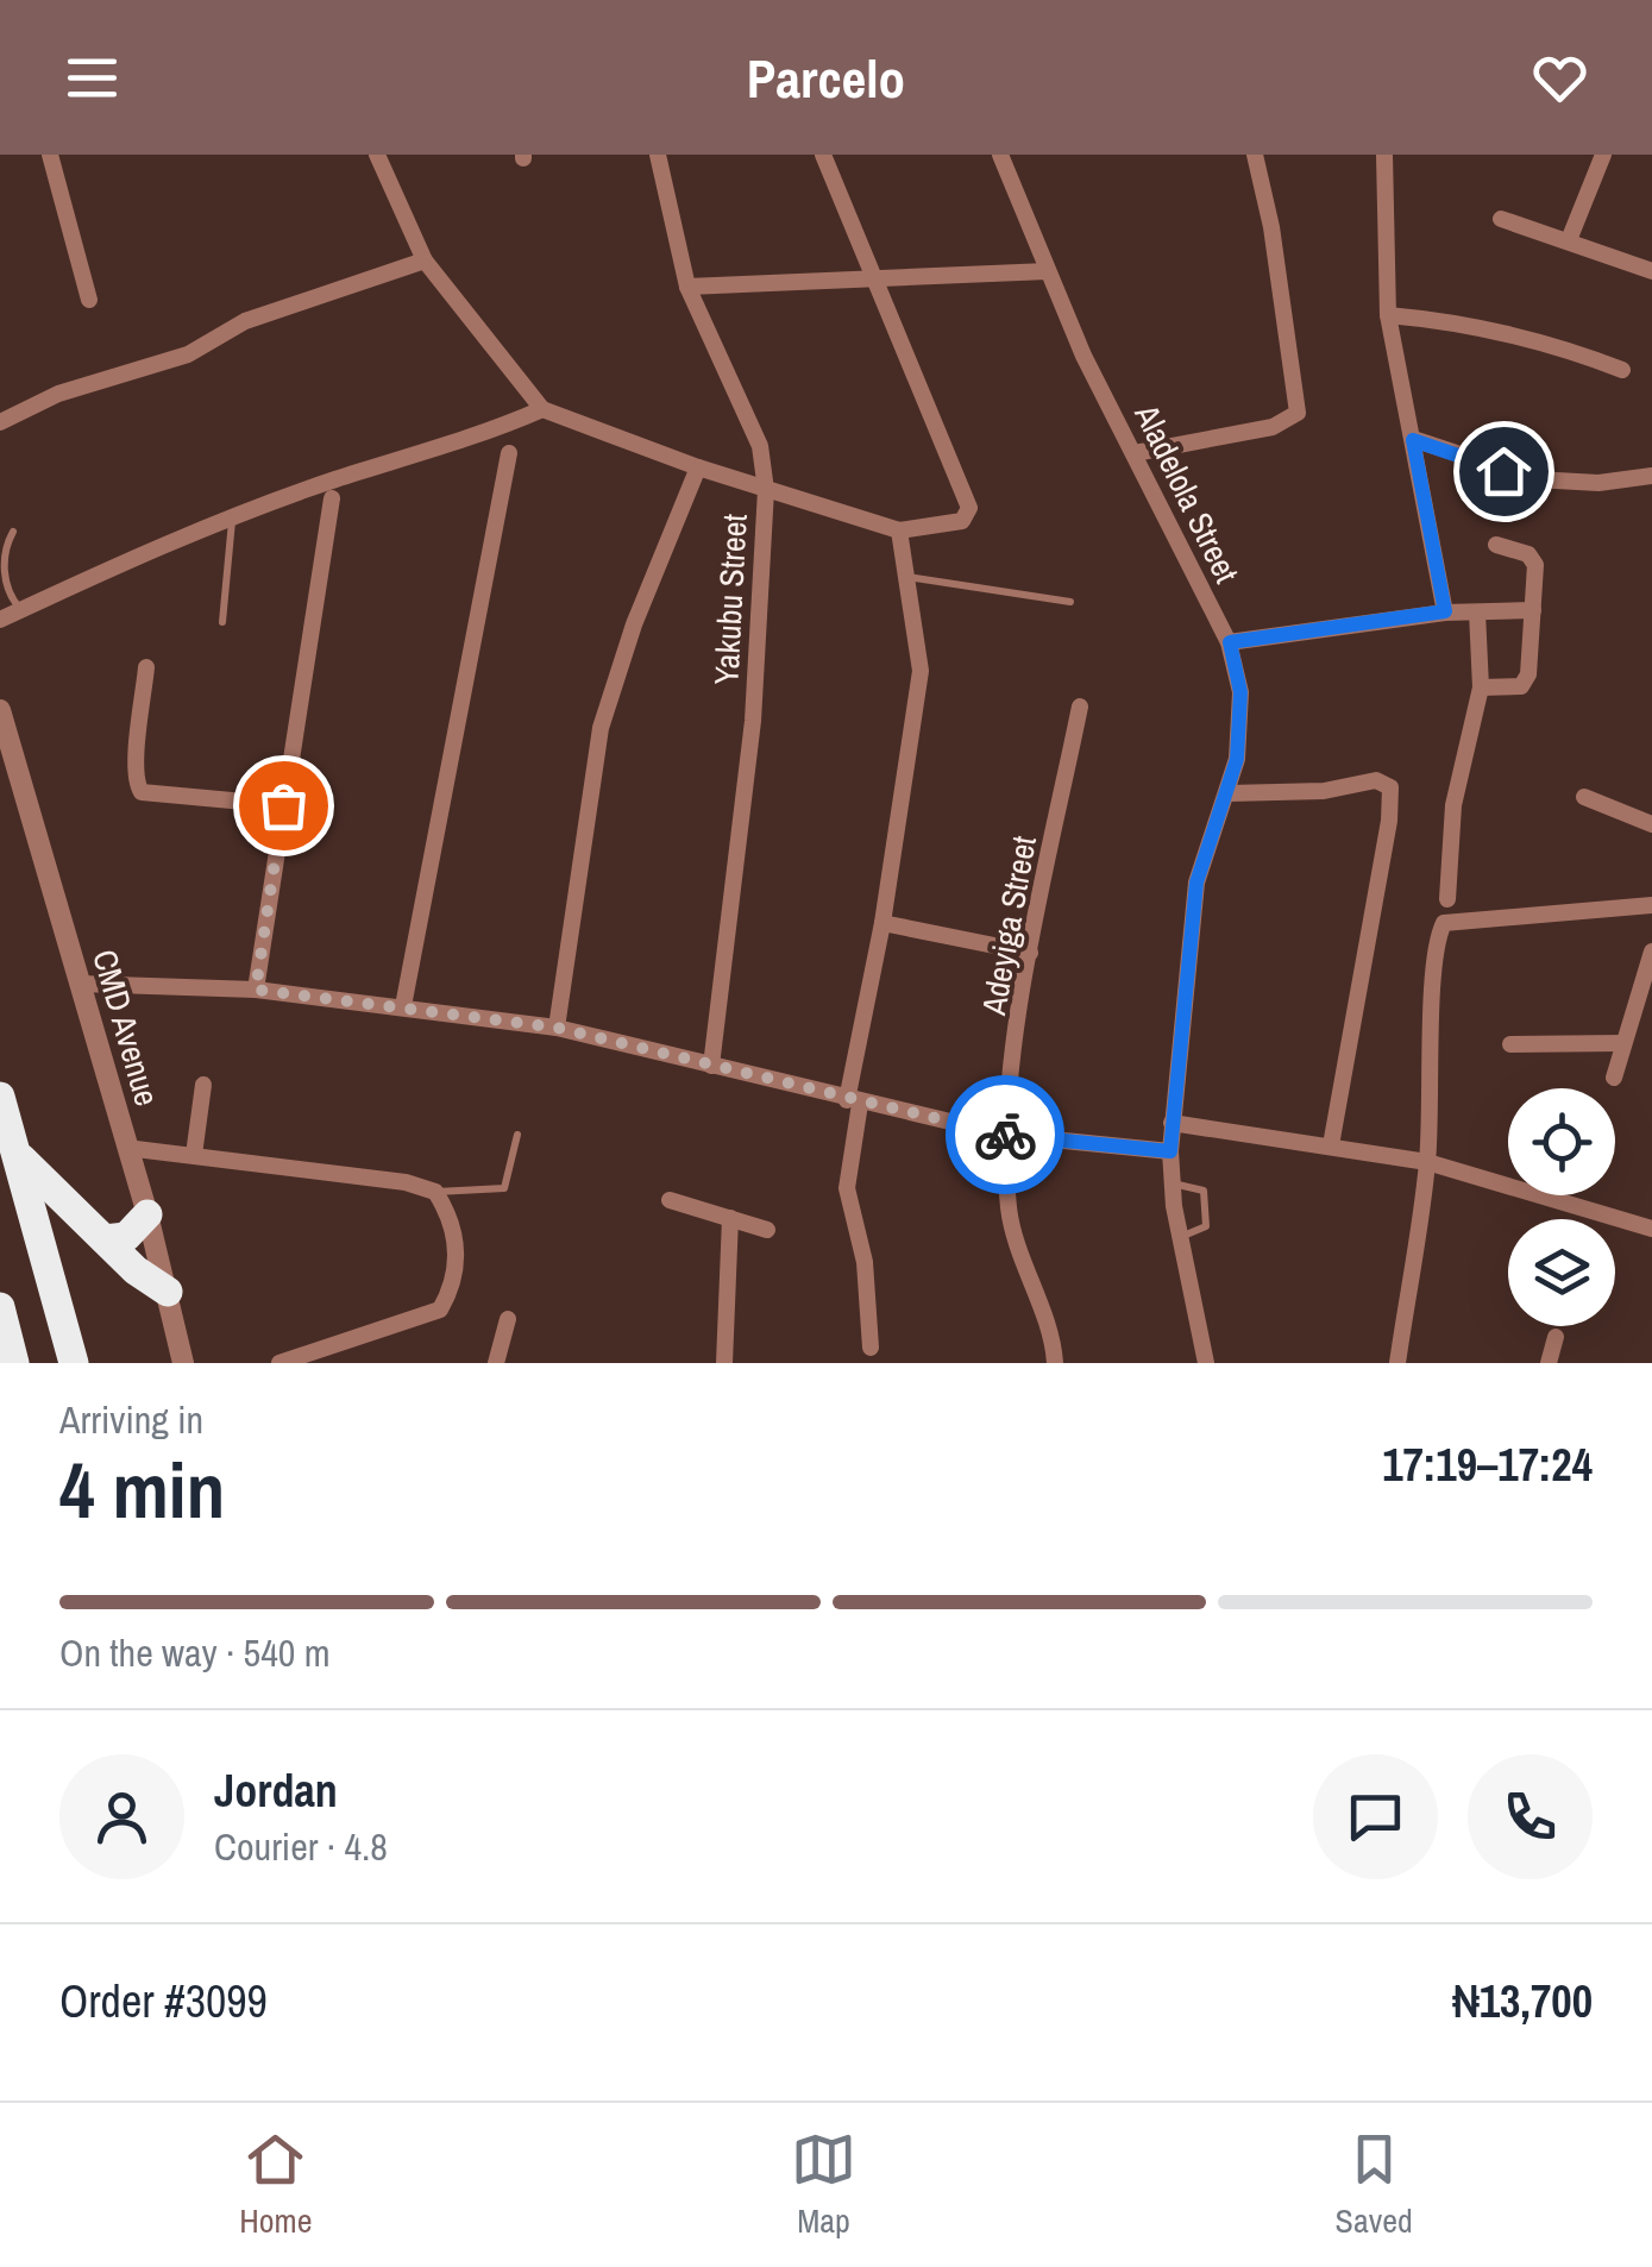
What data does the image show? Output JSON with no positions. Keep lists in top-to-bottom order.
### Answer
{
  "streets": {
    "street": [
      "Aladelola Street",
      "Yakubu Street",
      "Adeyiga Street",
      "CMD Avenue"
    ]
  },
  "page": {
    "header": "Parcelo",
    "heading": ["4 min", "Arriving in", "17:19–17:24"],
    "panel": [
      "Jordan",
      "Courier · 4.8",
      "Order #3099",
      "₦13,700"
    ],
    "bar": "On the way · 540 m",
    "tabs": ["Home", "Map", "Saved"]
  }
}
